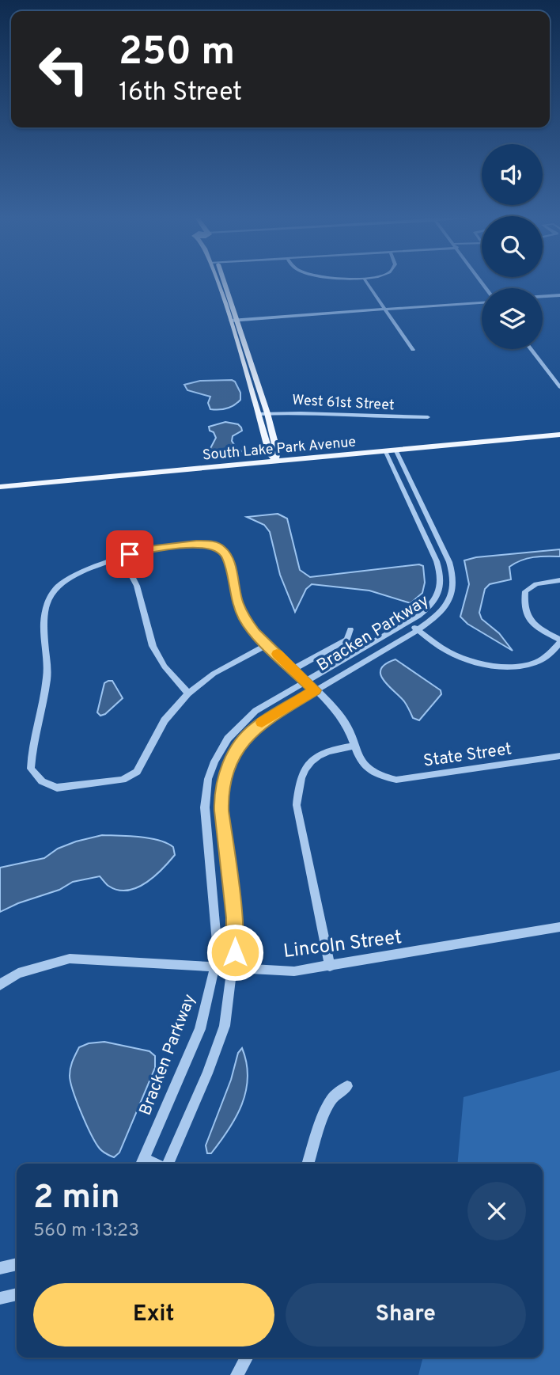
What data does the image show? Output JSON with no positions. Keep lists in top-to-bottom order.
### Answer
{
  "streets": {
    "main road": ["South Lake Park Avenue"],
    "street": [
      "West 61st Street",
      "Bracken Parkway",
      "State Street",
      "Lincoln Street"
    ]
  },
  "crossings": [
    ["South Lake Park Avenue", "Bracken Parkway"],
    ["Bracken Parkway", "Lincoln Street"]
  ],
  "page": {
    "turn": ["250 m", "16th Street"],
    "heading": ["2 min", "560 m · 13:23"],
    "buttons": ["Exit", "Share"]
  }
}
